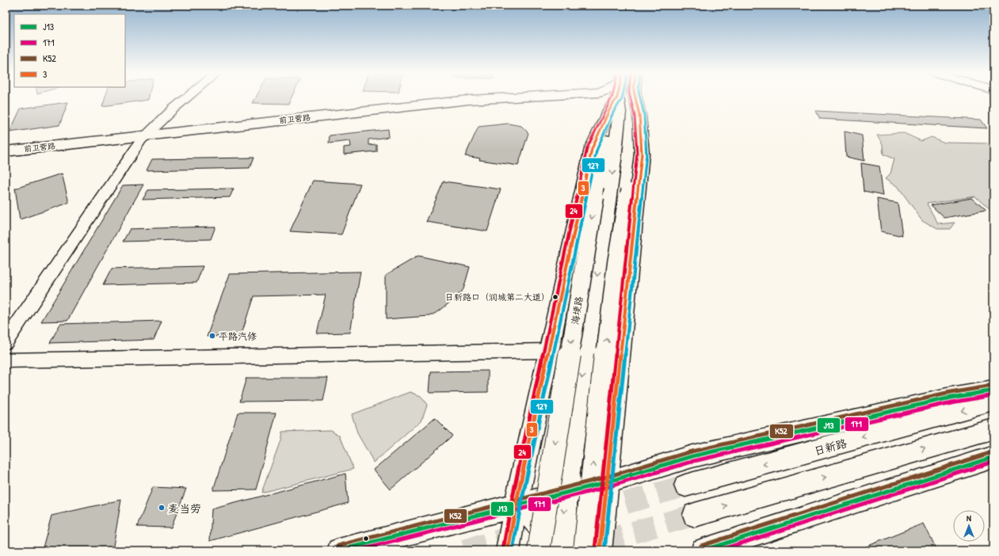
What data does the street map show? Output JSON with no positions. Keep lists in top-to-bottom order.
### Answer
{
  "streets": {
    "main road": ["前卫营路", "海埂路", "日新路"]
  },
  "places": ["日新路口（润城第二大道）", "平路汽修", "麦当劳"],
  "lines": [
    "transit line 3",
    "transit line 127",
    "transit line 24",
    "transit line K52",
    "transit line J13",
    "transit line 171"
  ],
  "legend": [
    "J13",
    "171",
    "K52",
    "3"
  ],
  "north": "top"
}
